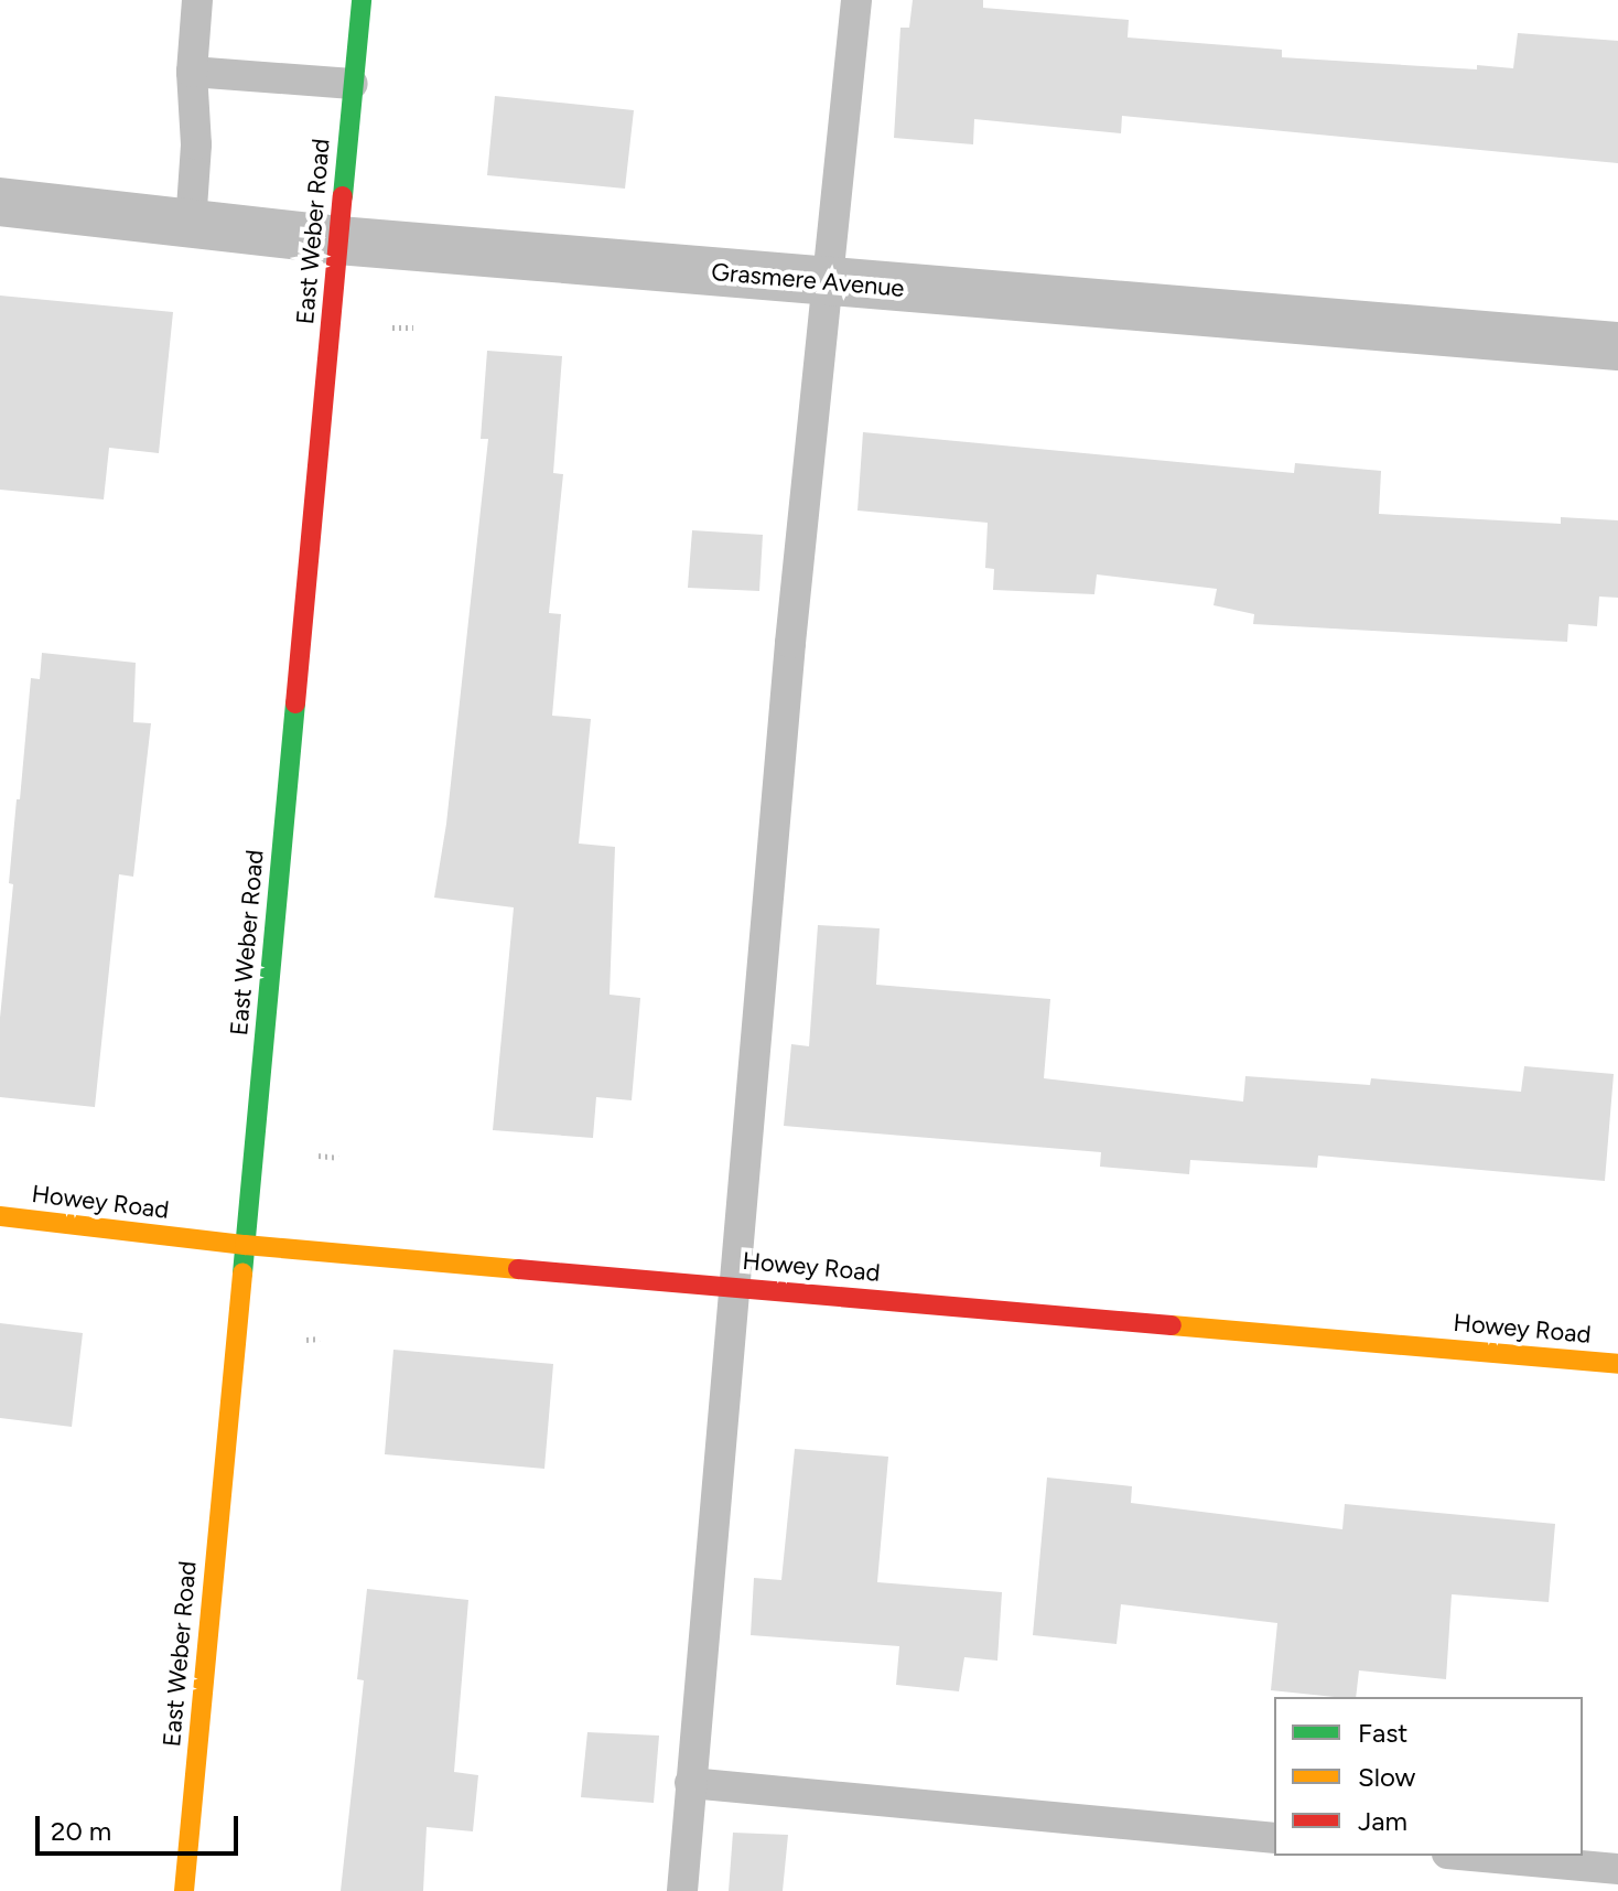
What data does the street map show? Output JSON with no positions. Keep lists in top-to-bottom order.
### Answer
{
  "streets": {
    "street": ["East Weber Road", "Grasmere Avenue", "Howey Road"]
  },
  "crossings": [
    ["East Weber Road", "Grasmere Avenue"],
    ["East Weber Road", "Howey Road"]
  ],
  "legend": ["Fast", "Slow", "Jam"],
  "scale_bar": "20 m"
}
